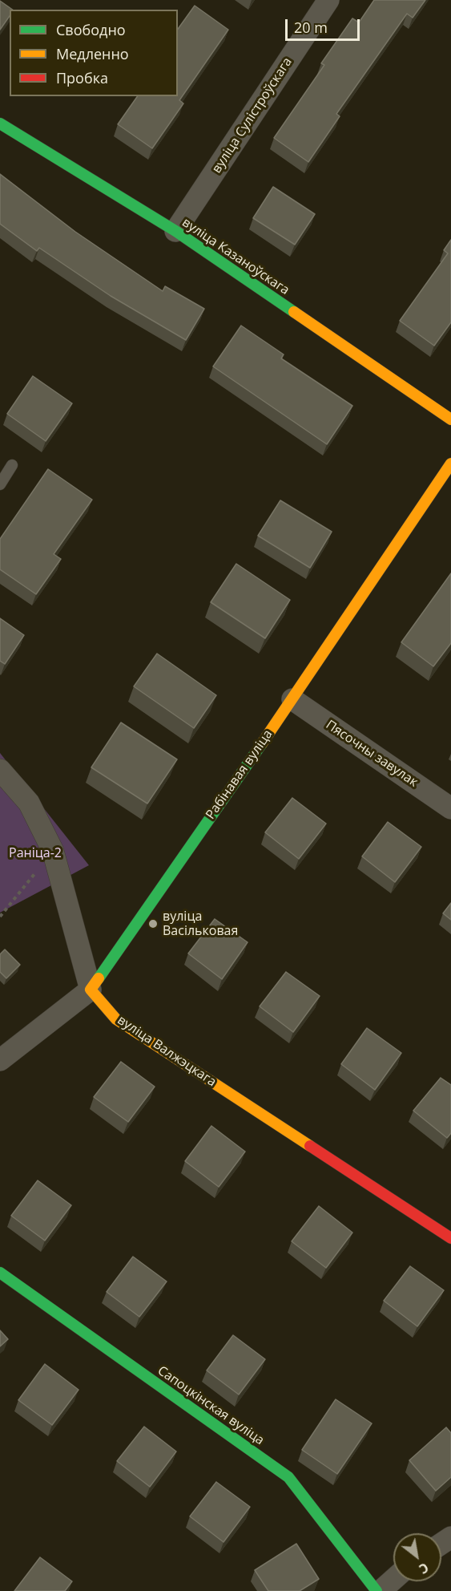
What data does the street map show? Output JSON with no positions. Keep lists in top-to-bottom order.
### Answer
{
  "streets": {
    "street": [
      "вуліца Сулістроўскага",
      "вуліца Казаноўскага",
      "Пясочны завулак",
      "Рабінавая вуліца",
      "вуліца Валжэцкага",
      "Сапоцкінская вуліца"
    ]
  },
  "crossings": [
    ["вуліца Сулістроўскага", "вуліца Казаноўскага"],
    ["Пясочны завулак", "Рабінавая вуліца"],
    ["Рабінавая вуліца", "вуліца Валжэцкага"]
  ],
  "parks": ["Раніца-2"],
  "places": ["вуліца Васільковая"],
  "legend": ["Свободно", "Медленно", "Пробка"],
  "scale_bar": "20 m",
  "north": "bottom right"
}
